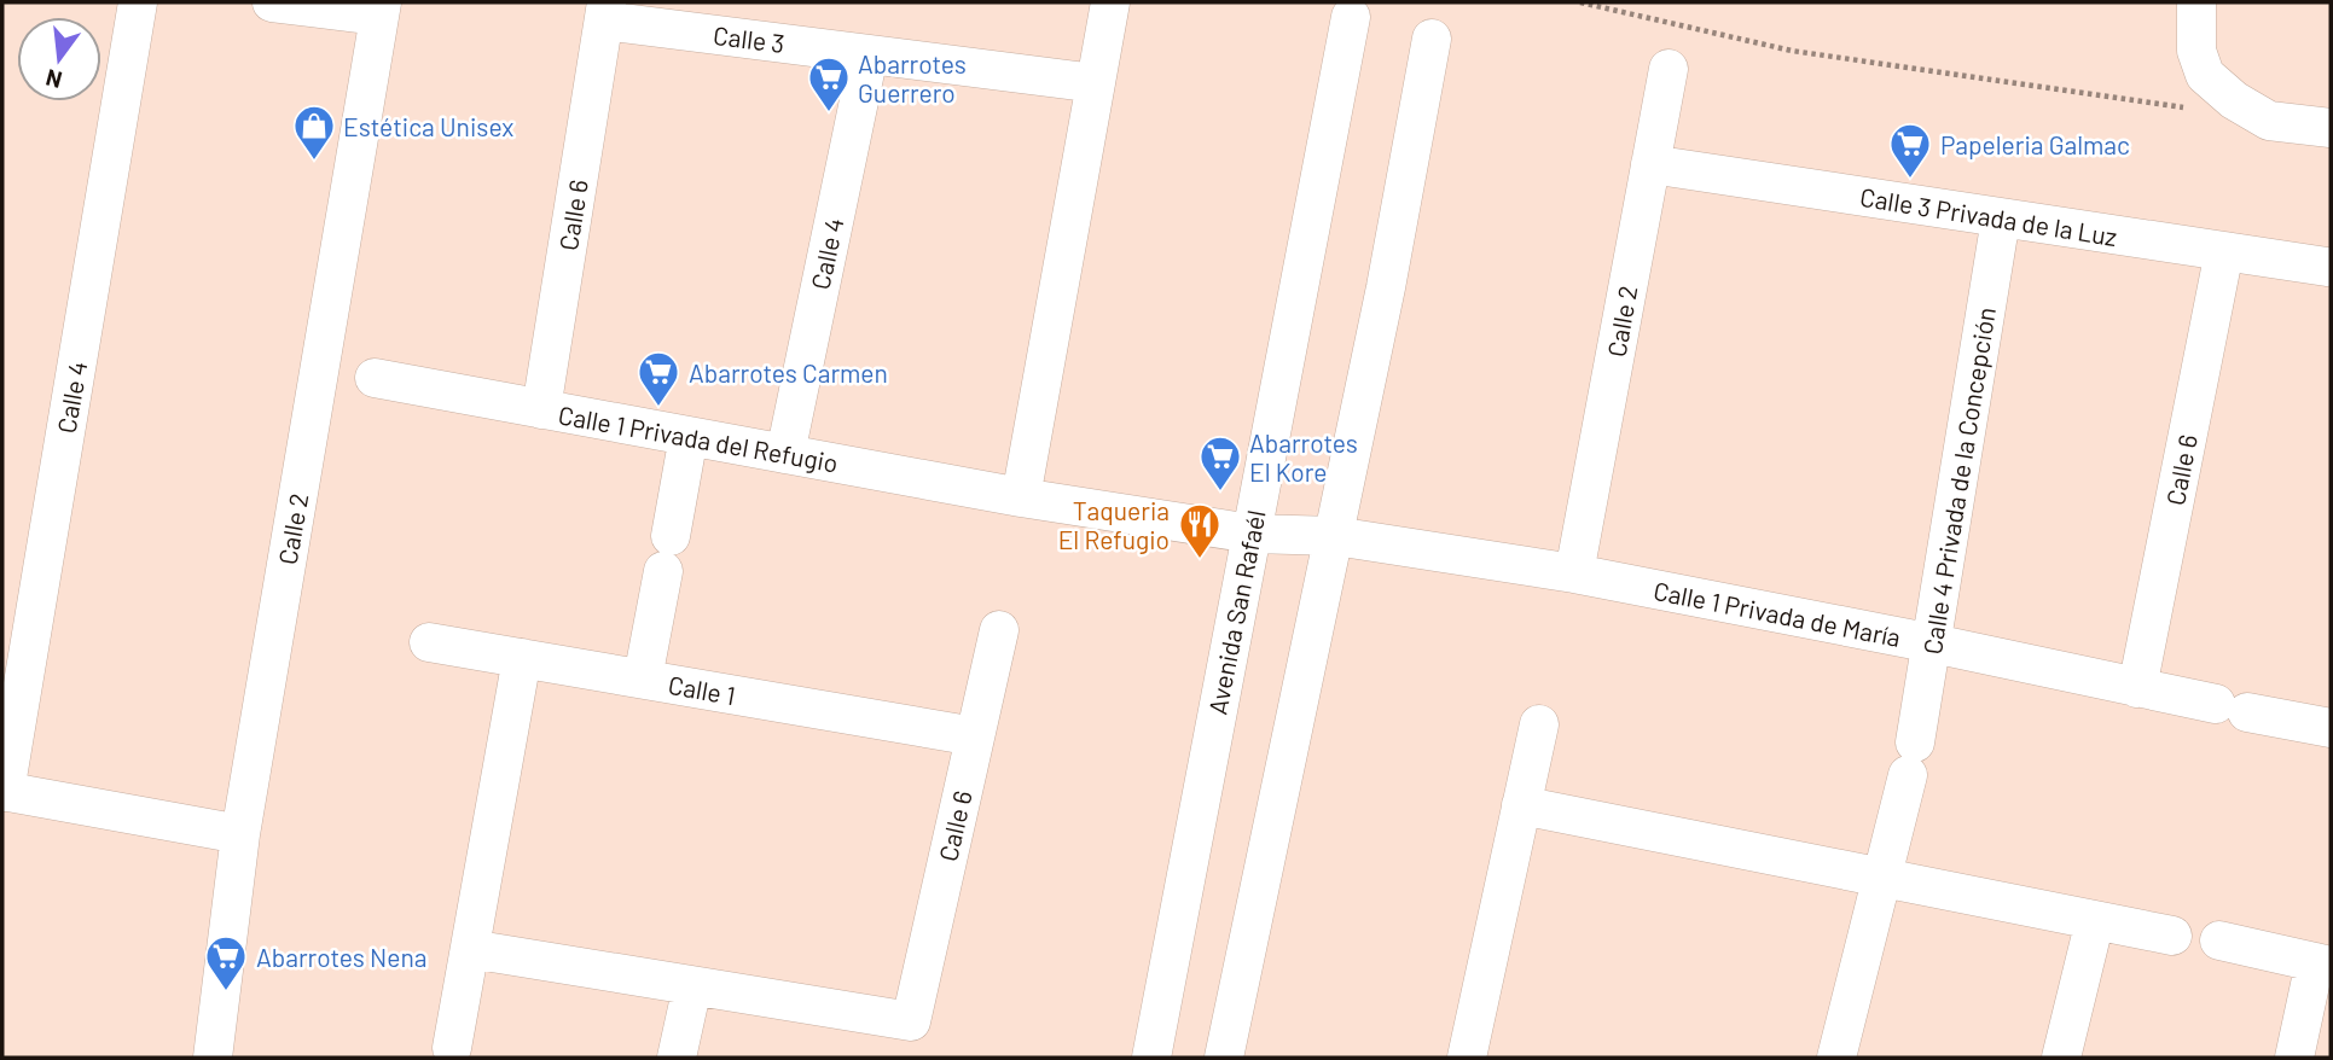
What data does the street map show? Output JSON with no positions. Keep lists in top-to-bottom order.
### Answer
{
  "streets": {
    "street": [
      "Calle 3",
      "Calle 6",
      "Calle 3 Privada de la Luz",
      "Calle 4",
      "Calle 2",
      "Calle 1 Privada del Refugio",
      "Calle 4 Privada de la Concepción",
      "Avenida San Rafaél",
      "Calle 1 Privada de María",
      "Calle 1"
    ]
  },
  "crossings": [
    ["Calle 3", "Calle 6"],
    ["Calle 3", "Calle 4"],
    ["Calle 6", "Calle 3 Privada de la Luz"],
    ["Calle 6", "Calle 1 Privada del Refugio"],
    ["Calle 6", "Calle 1 Privada de María"],
    ["Calle 6", "Calle 1"],
    ["Calle 3 Privada de la Luz", "Calle 2"],
    ["Calle 3 Privada de la Luz", "Calle 4 Privada de la Concepción"],
    ["Calle 4", "Calle 1 Privada del Refugio"],
    ["Calle 2", "Calle 1 Privada de María"],
    ["Calle 1 Privada del Refugio", "Avenida San Rafaél"],
    ["Calle 1 Privada del Refugio", "Calle 1 Privada de María"],
    ["Calle 4 Privada de la Concepción", "Calle 1 Privada de María"],
    ["Avenida San Rafaél", "Calle 1 Privada de María"]
  ],
  "places": {
    "supermarket": [
      "Abarrotes Guerrero",
      "Papeleria Galmac",
      "Abarrotes Carmen",
      "Abarrotes El Kore",
      "Abarrotes Nena"
    ],
    "shop": ["Estética Unisex"],
    "restaurant": ["Taqueria El Refugio"]
  },
  "north": "bottom"
}
